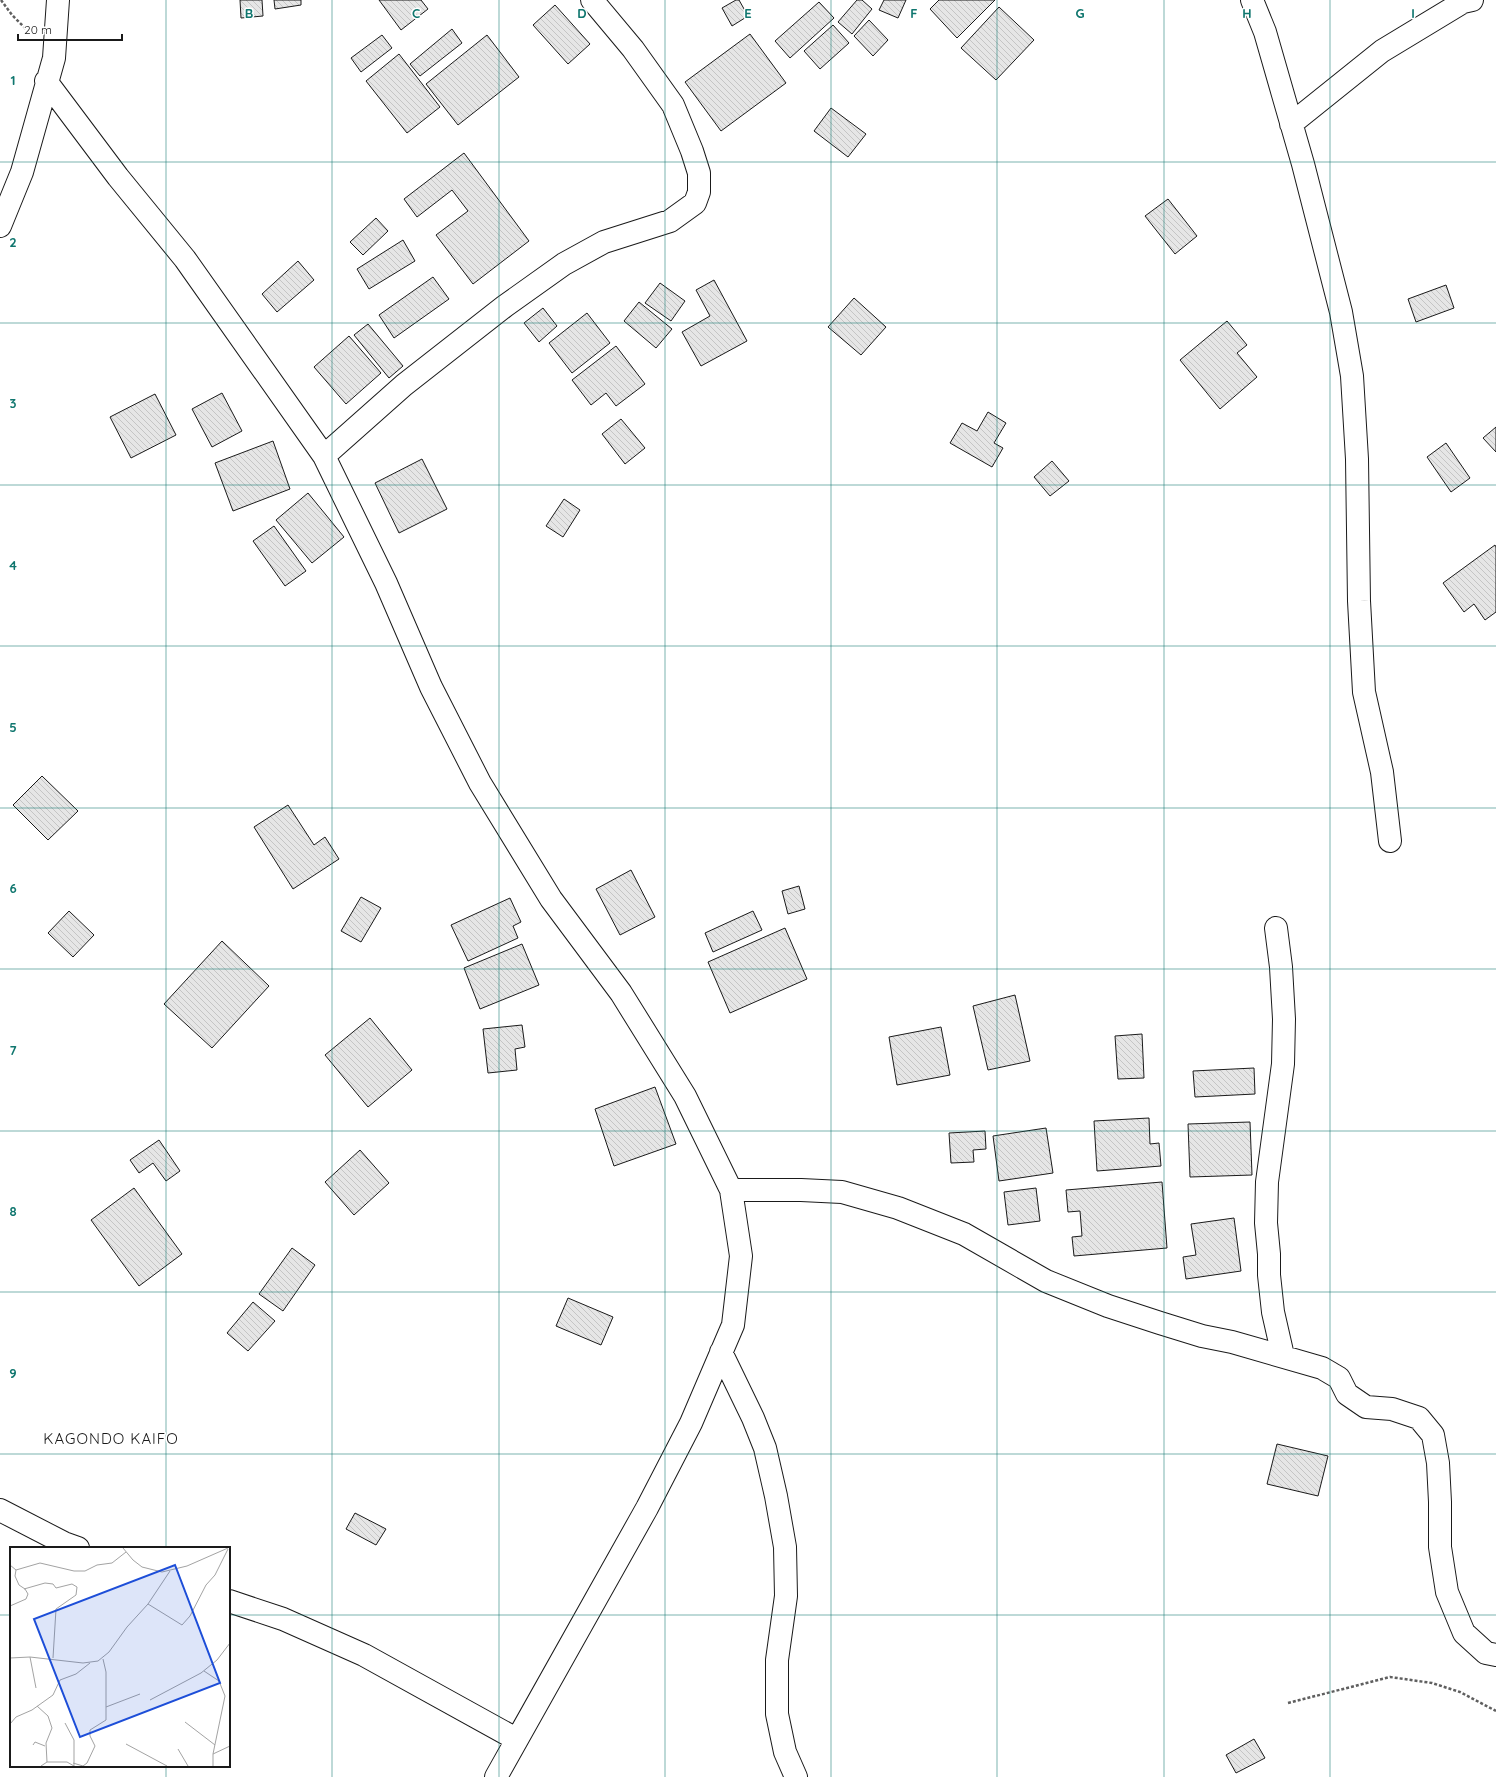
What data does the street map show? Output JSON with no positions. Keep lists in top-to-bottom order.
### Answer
{
  "districts": ["KAGONDO KAIFO"],
  "scale_bar": "20 m",
  "grid": {
    "columns": [
      "B",
      "C",
      "D",
      "E",
      "F",
      "G",
      "H",
      "I"
    ],
    "rows": [
      "1",
      "2",
      "3",
      "4",
      "5",
      "6",
      "7",
      "8",
      "9"
    ]
  }
}
